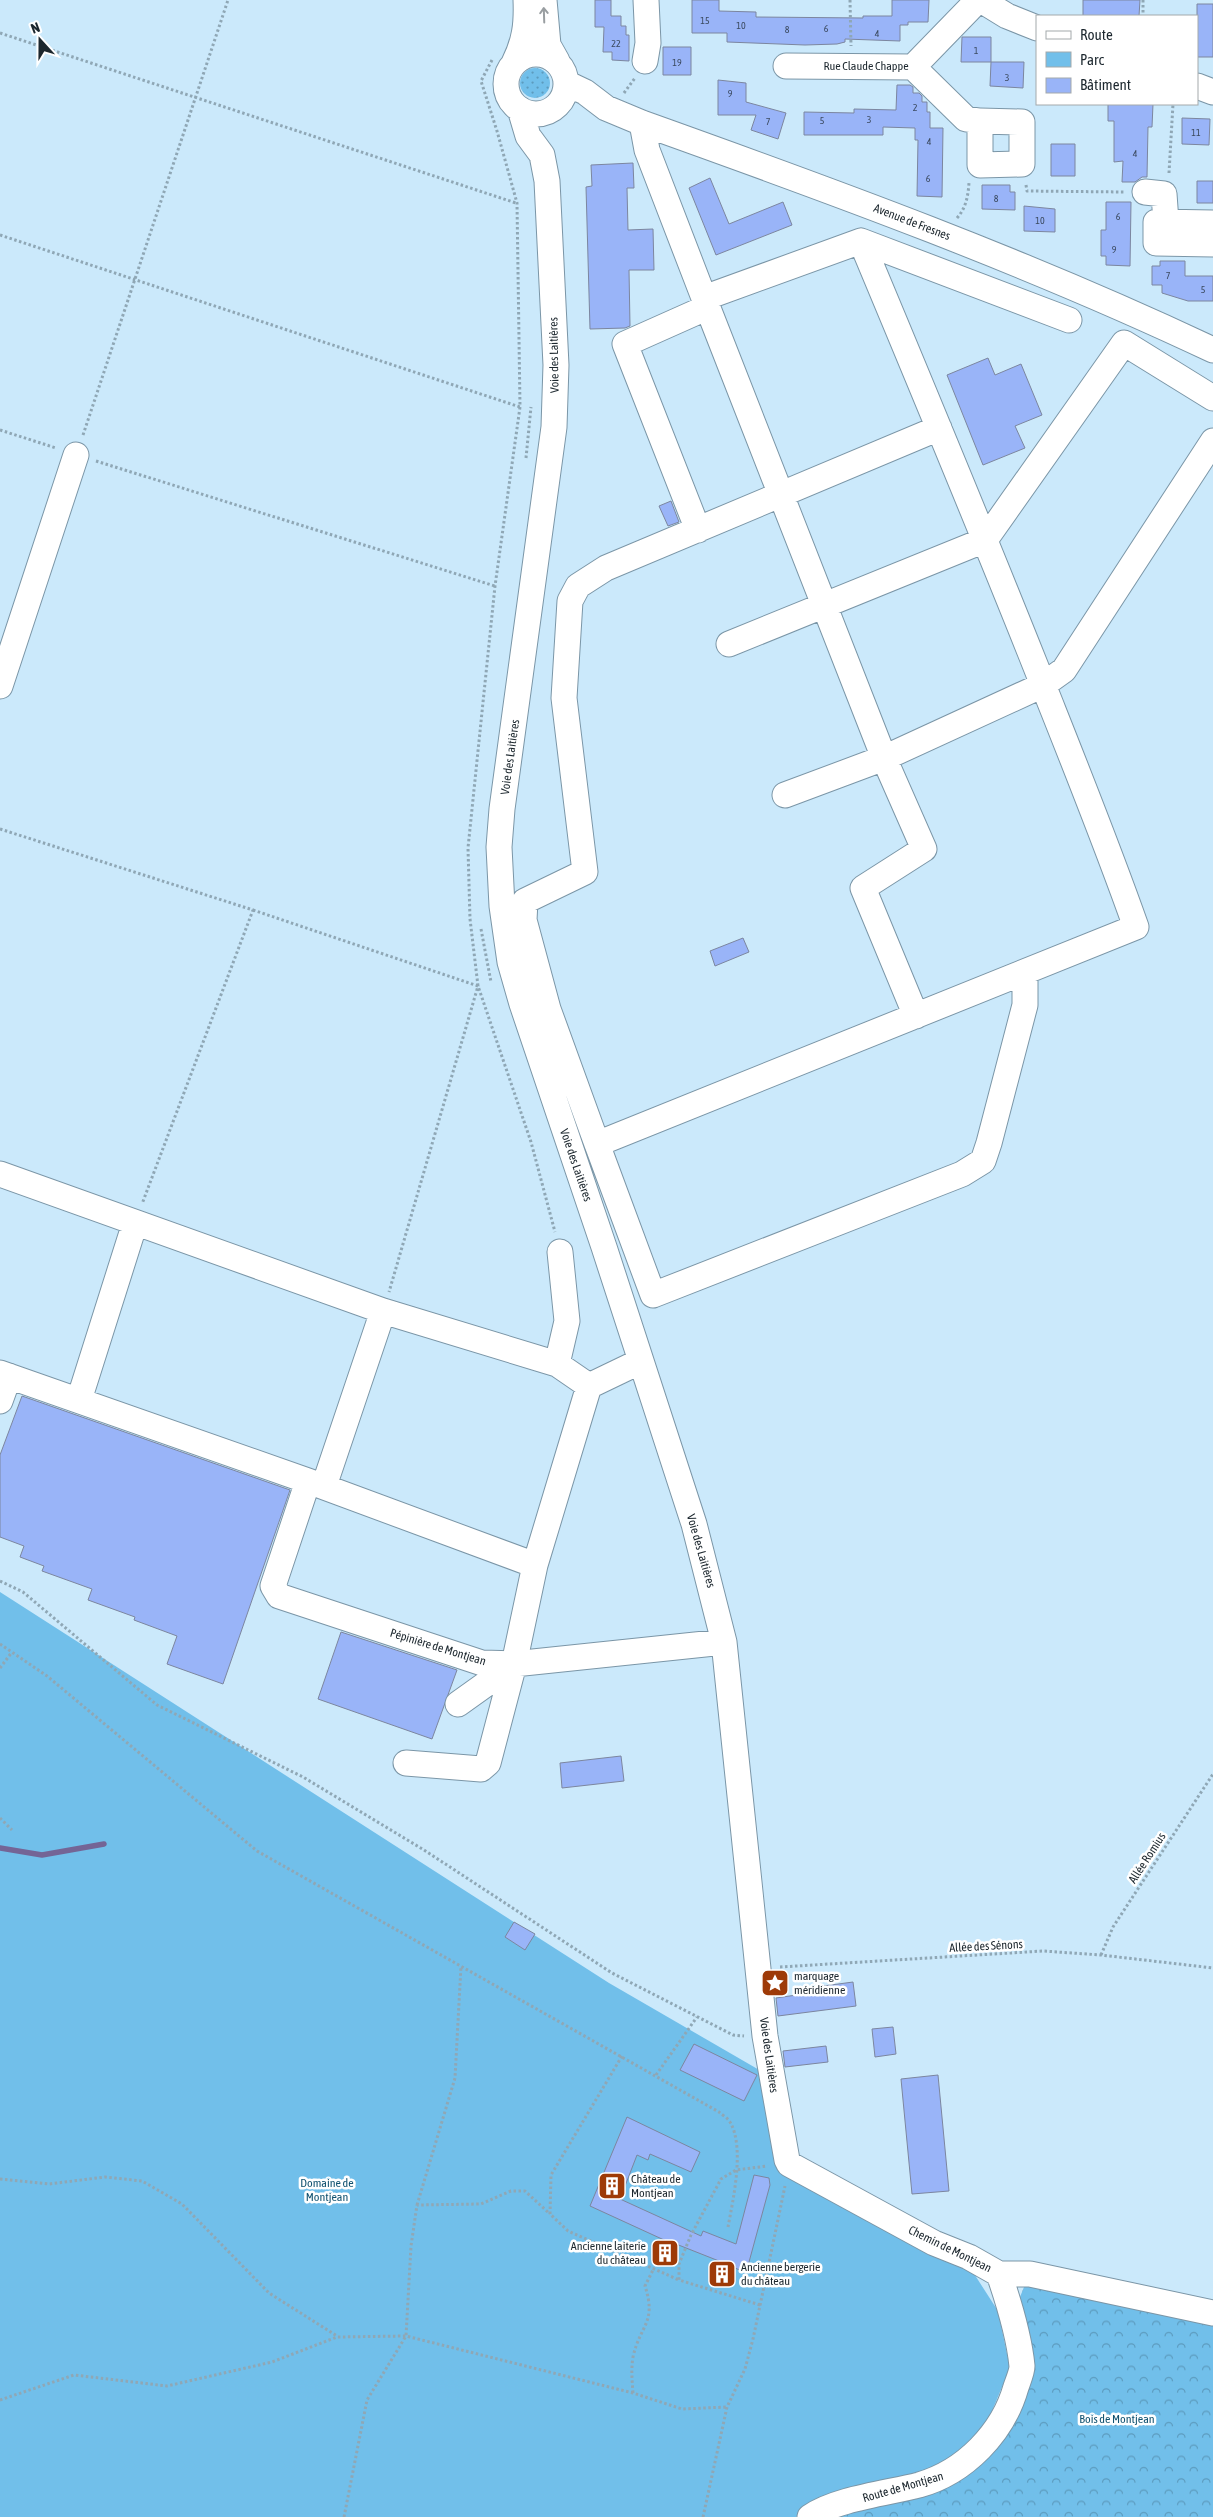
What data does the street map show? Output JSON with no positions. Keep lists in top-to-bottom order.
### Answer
{
  "streets": {
    "street": [
      "Rue Claude Chappe",
      "Avenue de Fresnes",
      "Voie des Laitières",
      "Pépinière de Montjean",
      "Chemin de Montjean",
      "Route de Montjean"
    ],
    "path": ["Allée Romius", "Allée des Sénons"]
  },
  "crossings": [
    ["Avenue de Fresnes", "Voie des Laitières"],
    ["Voie des Laitières", "Pépinière de Montjean"],
    ["Voie des Laitières", "Allée des Sénons"],
    ["Voie des Laitières", "Chemin de Montjean"],
    ["Allée Romius", "Allée des Sénons"],
    ["Chemin de Montjean", "Route de Montjean"]
  ],
  "parks": ["Domaine de Montjean", "Bois de Montjean"],
  "places": {
    "place": ["marquage méridienne"],
    "building": ["Château de Montjean", "Ancienne laiterie du château", "Ancienne bergerie du château"]
  },
  "house_numbers": [
    "15",
    "10",
    "6",
    "8",
    "4",
    "22",
    "1",
    "19",
    "3",
    "9",
    "2",
    "3",
    "5",
    "7",
    "11",
    "4",
    "4",
    "6",
    "8",
    "6",
    "10",
    "9",
    "7",
    "5"
  ],
  "legend": ["Route", "Parc", "Bâtiment"],
  "north": "top"
}
